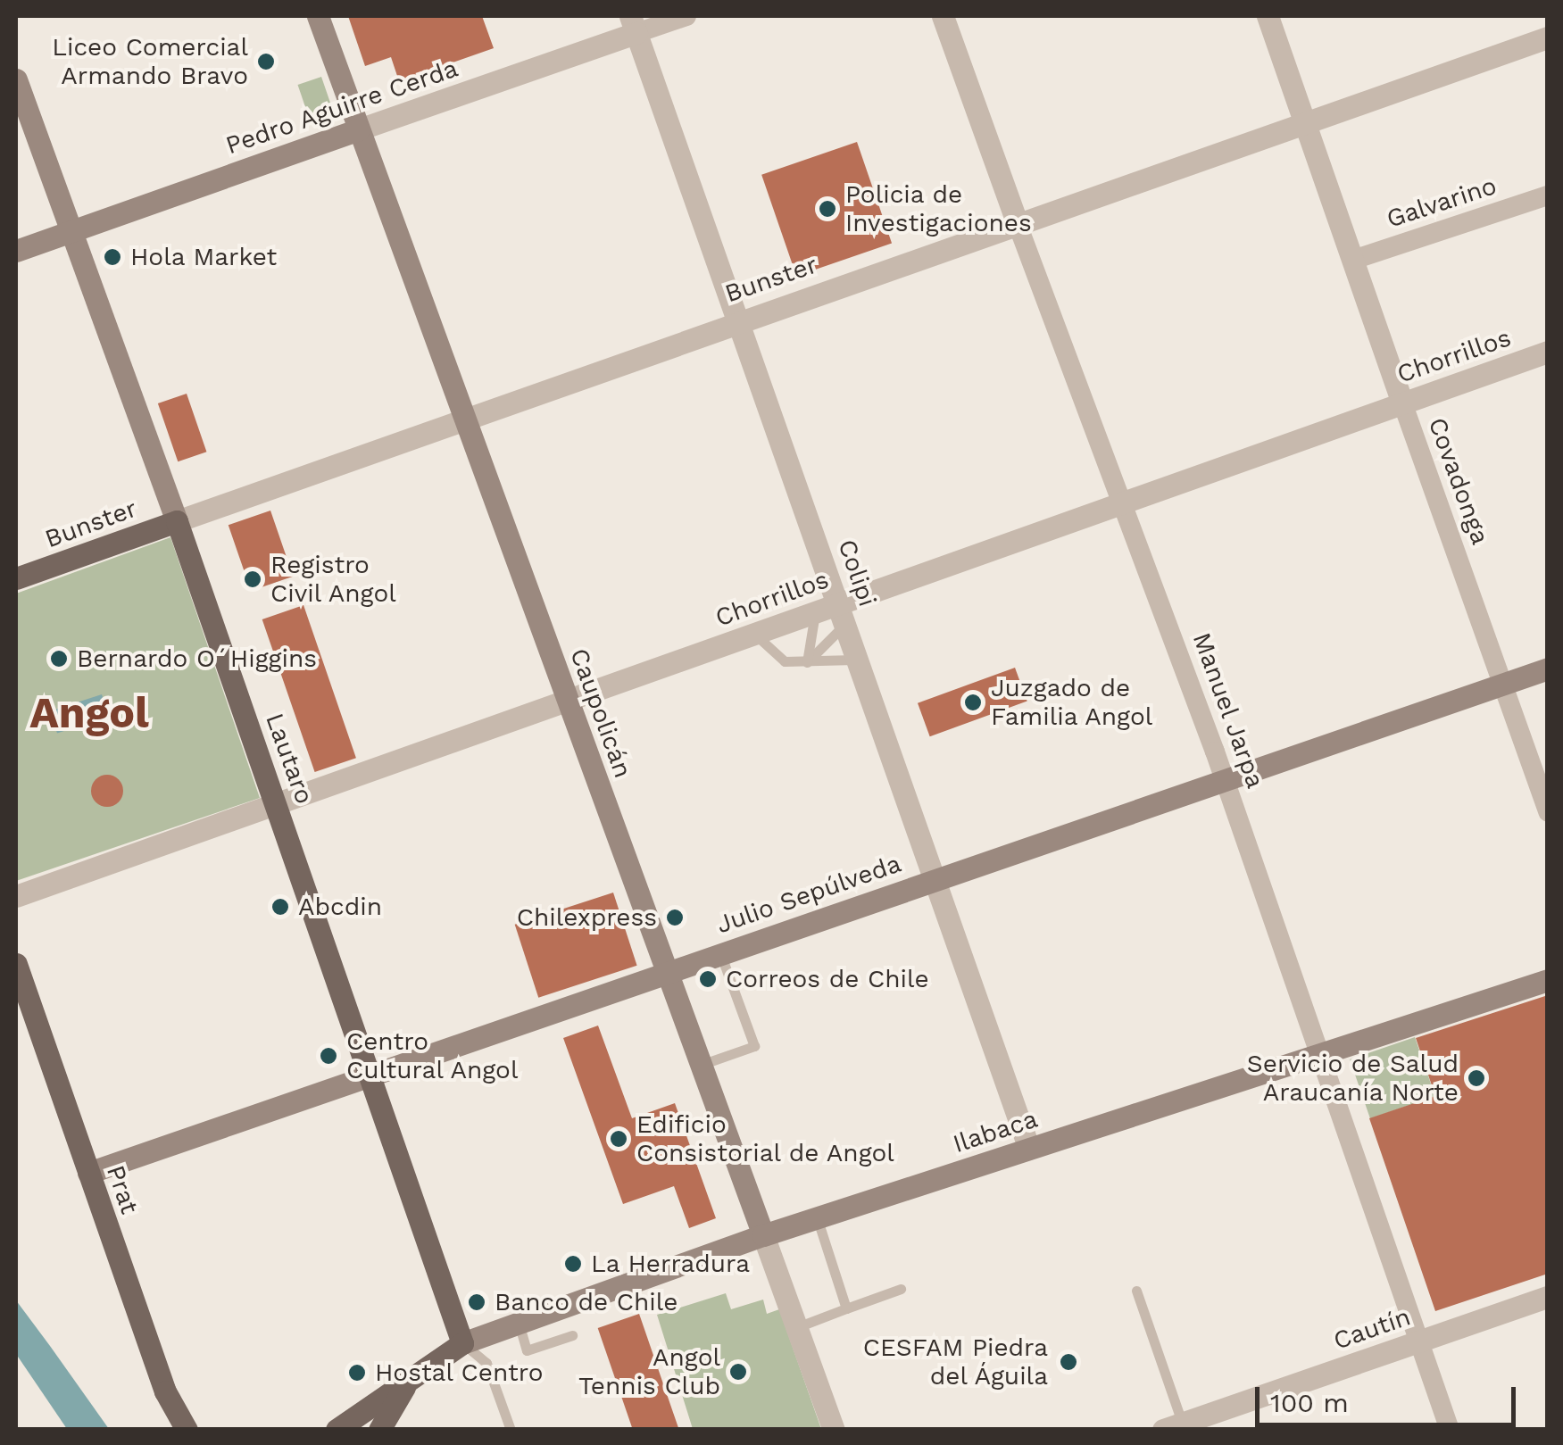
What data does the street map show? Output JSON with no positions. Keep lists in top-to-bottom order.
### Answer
{
  "streets": {
    "main road": [
      "Pedro Aguirre Cerda",
      "Bunster",
      "Caupolicán",
      "Lautaro",
      "Julio Sepúlveda",
      "Ilabaca",
      "Prat"
    ],
    "street": [
      "Galvarino",
      "Chorrillos",
      "Covadonga",
      "Colipi",
      "Manuel Jarpa",
      "Cautín"
    ]
  },
  "crossings": [
    ["Pedro Aguirre Cerda", "Colipi"],
    ["Pedro Aguirre Cerda", "Caupolicán"],
    ["Pedro Aguirre Cerda", "Lautaro"],
    ["Galvarino", "Covadonga"],
    ["Bunster", "Covadonga"],
    ["Bunster", "Colipi"],
    ["Bunster", "Manuel Jarpa"],
    ["Bunster", "Caupolicán"],
    ["Bunster", "Lautaro"],
    ["Chorrillos", "Covadonga"],
    ["Chorrillos", "Colipi"],
    ["Chorrillos", "Manuel Jarpa"],
    ["Chorrillos", "Caupolicán"],
    ["Chorrillos", "Lautaro"],
    ["Covadonga", "Julio Sepúlveda"],
    ["Colipi", "Julio Sepúlveda"],
    ["Colipi", "Ilabaca"],
    ["Manuel Jarpa", "Julio Sepúlveda"],
    ["Manuel Jarpa", "Ilabaca"],
    ["Manuel Jarpa", "Cautín"],
    ["Caupolicán", "Julio Sepúlveda"],
    ["Caupolicán", "Ilabaca"],
    ["Lautaro", "Julio Sepúlveda"],
    ["Lautaro", "Ilabaca"],
    ["Julio Sepúlveda", "Prat"]
  ],
  "districts": ["Angol"],
  "places": [
    "Liceo Comercial Armando Bravo",
    "Policia de Investigaciones",
    "Hola Market",
    "Registro Civil Angol",
    "Bernardo O´Higgins",
    "Juzgado de Familia Angol",
    "Abcdin",
    "Chilexpress",
    "Correos de Chile",
    "Centro Cultural Angol",
    "Servicio de Salud Araucanía Norte",
    "Edificio Consistorial de Angol",
    "La Herradura",
    "Banco de Chile",
    "CESFAM Piedra del Águila",
    "Angol Tennis Club",
    "Hostal Centro"
  ],
  "scale_bar": "100 m"
}
